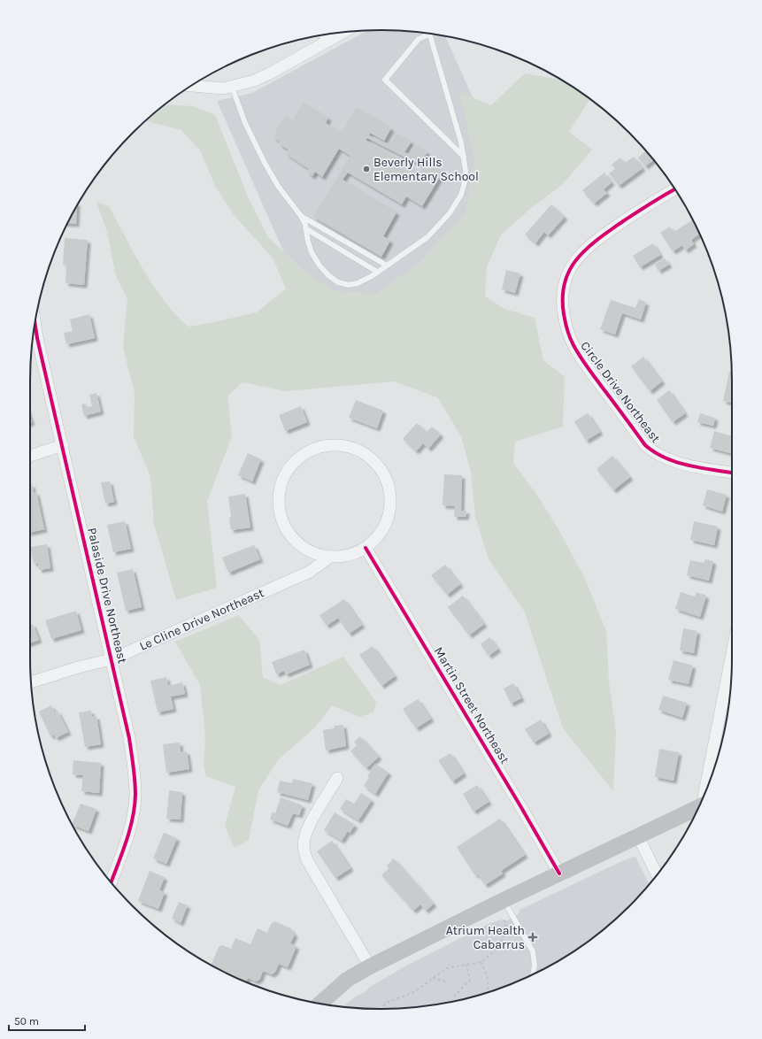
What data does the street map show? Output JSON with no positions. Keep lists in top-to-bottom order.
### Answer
{
  "streets": {
    "street": [
      "Circle Drive Northeast",
      "Palaside Drive Northeast",
      "Le Cline Drive Northeast",
      "Martin Street Northeast"
    ]
  },
  "crossings": [
    ["Palaside Drive Northeast", "Le Cline Drive Northeast"],
    ["Le Cline Drive Northeast", "Martin Street Northeast"]
  ],
  "places": {
    "other": ["Beverly Hills Elementary School"],
    "health": ["Atrium Health Cabarrus"]
  },
  "scale_bar": "50 m"
}
